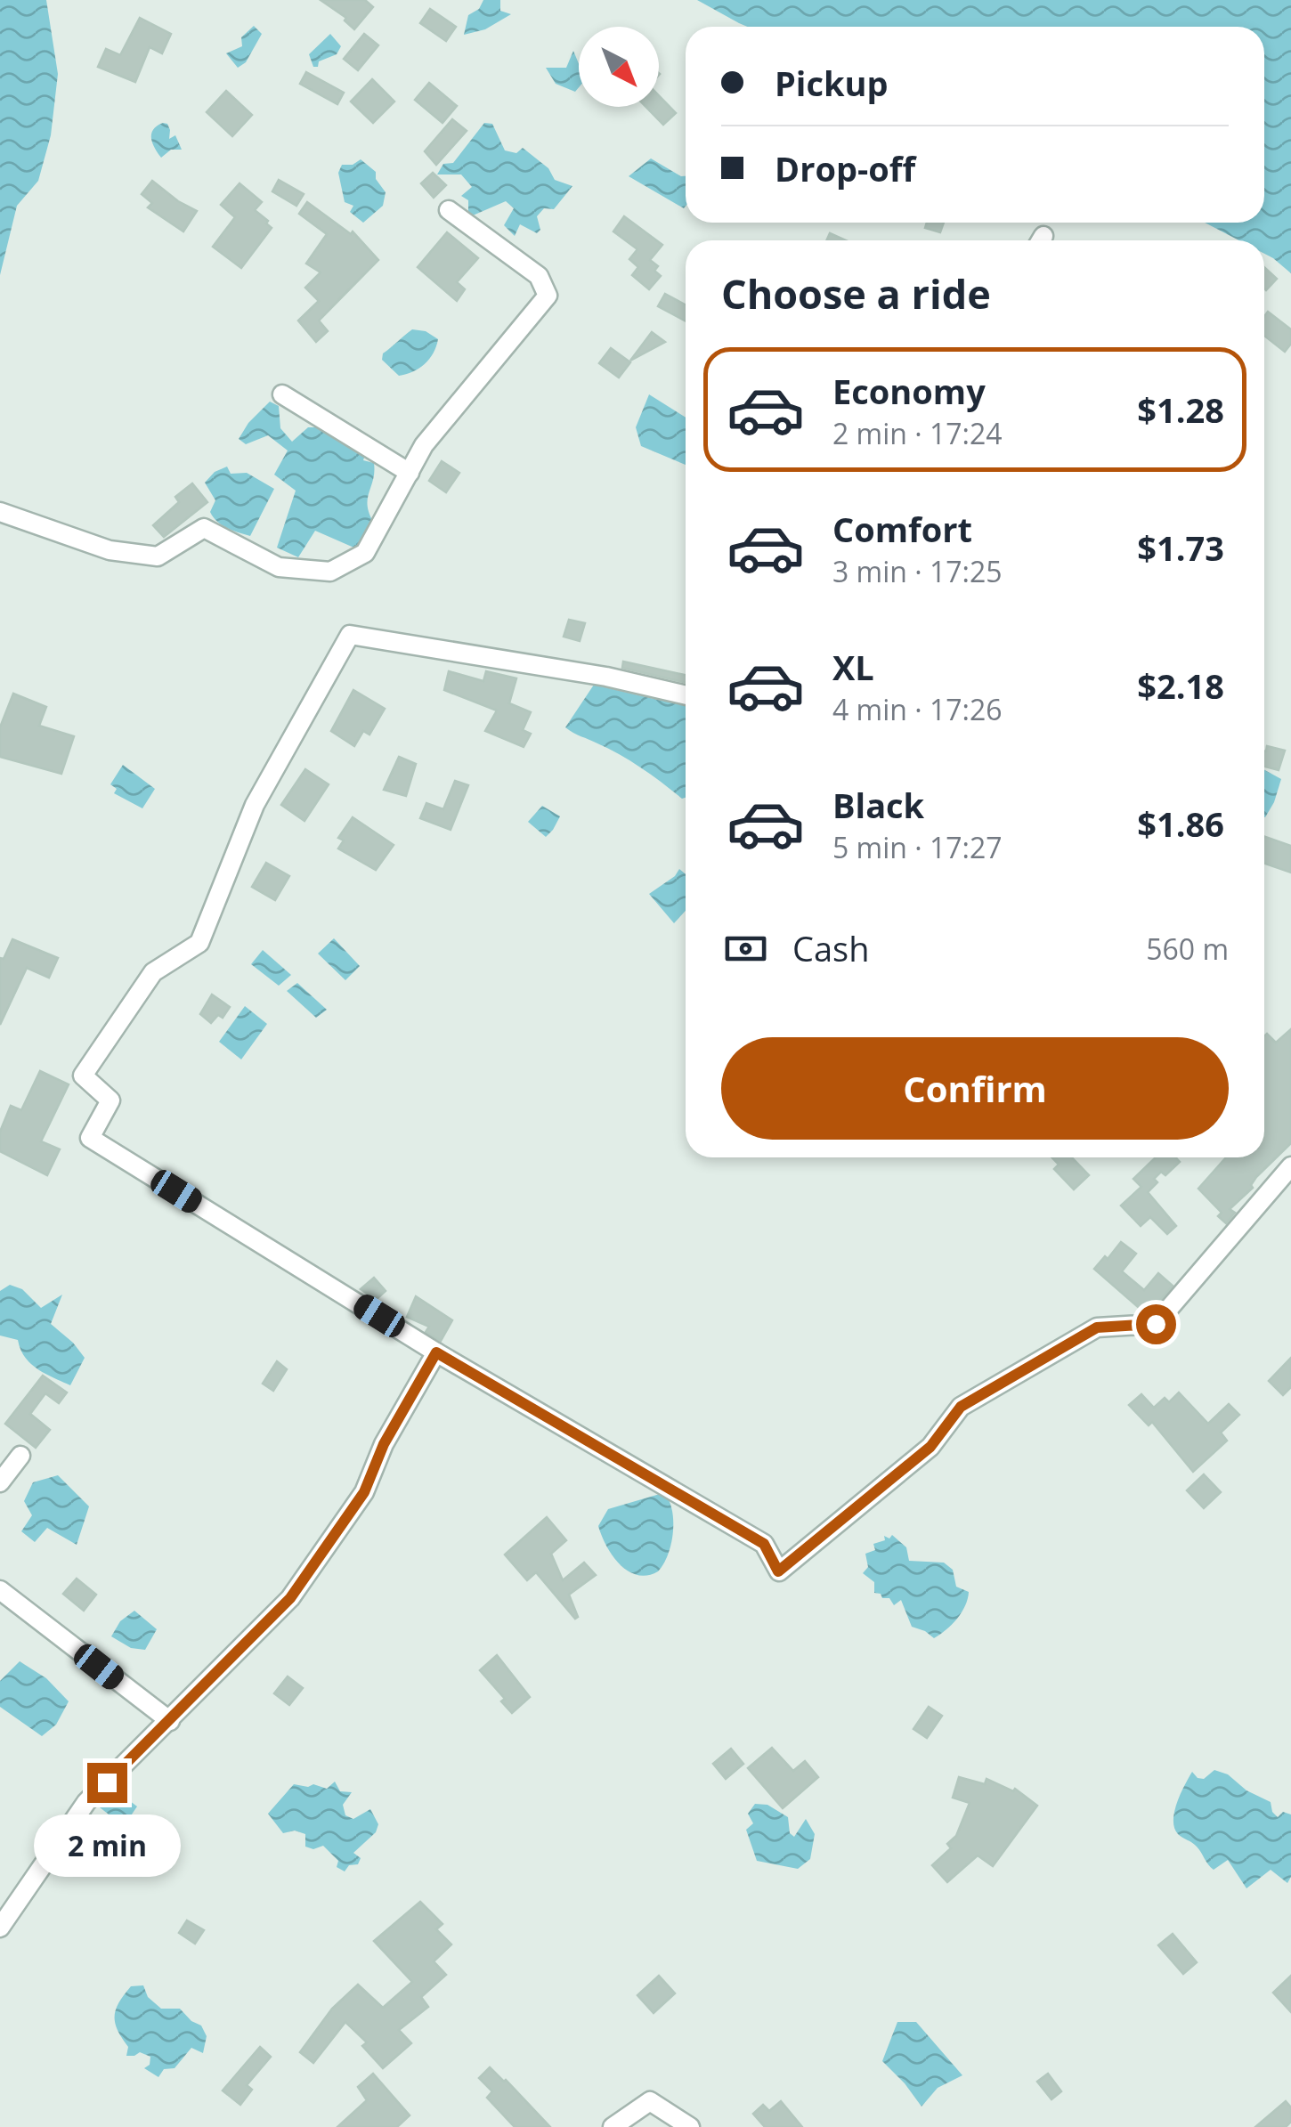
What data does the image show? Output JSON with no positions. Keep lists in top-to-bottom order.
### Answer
{
  "north": "bottom right",
  "page": {
    "banner": ["Pickup", "Drop-off"],
    "heading": "Choose a ride",
    "list": [
      {
        "name": "Economy",
        "note": "2 min · 17:24",
        "value": "$1.28"
      },
      {
        "name": "Comfort",
        "note": "3 min · 17:25",
        "value": "$1.73"
      },
      {
        "name": "XL",
        "note": "4 min · 17:26",
        "value": "$2.18"
      },
      {
        "name": "Black",
        "note": "5 min · 17:27",
        "value": "$1.86"
      }
    ],
    "pay": ["Cash", "560 m"],
    "buttons": "Confirm",
    "bubble": "2 min"
  }
}
